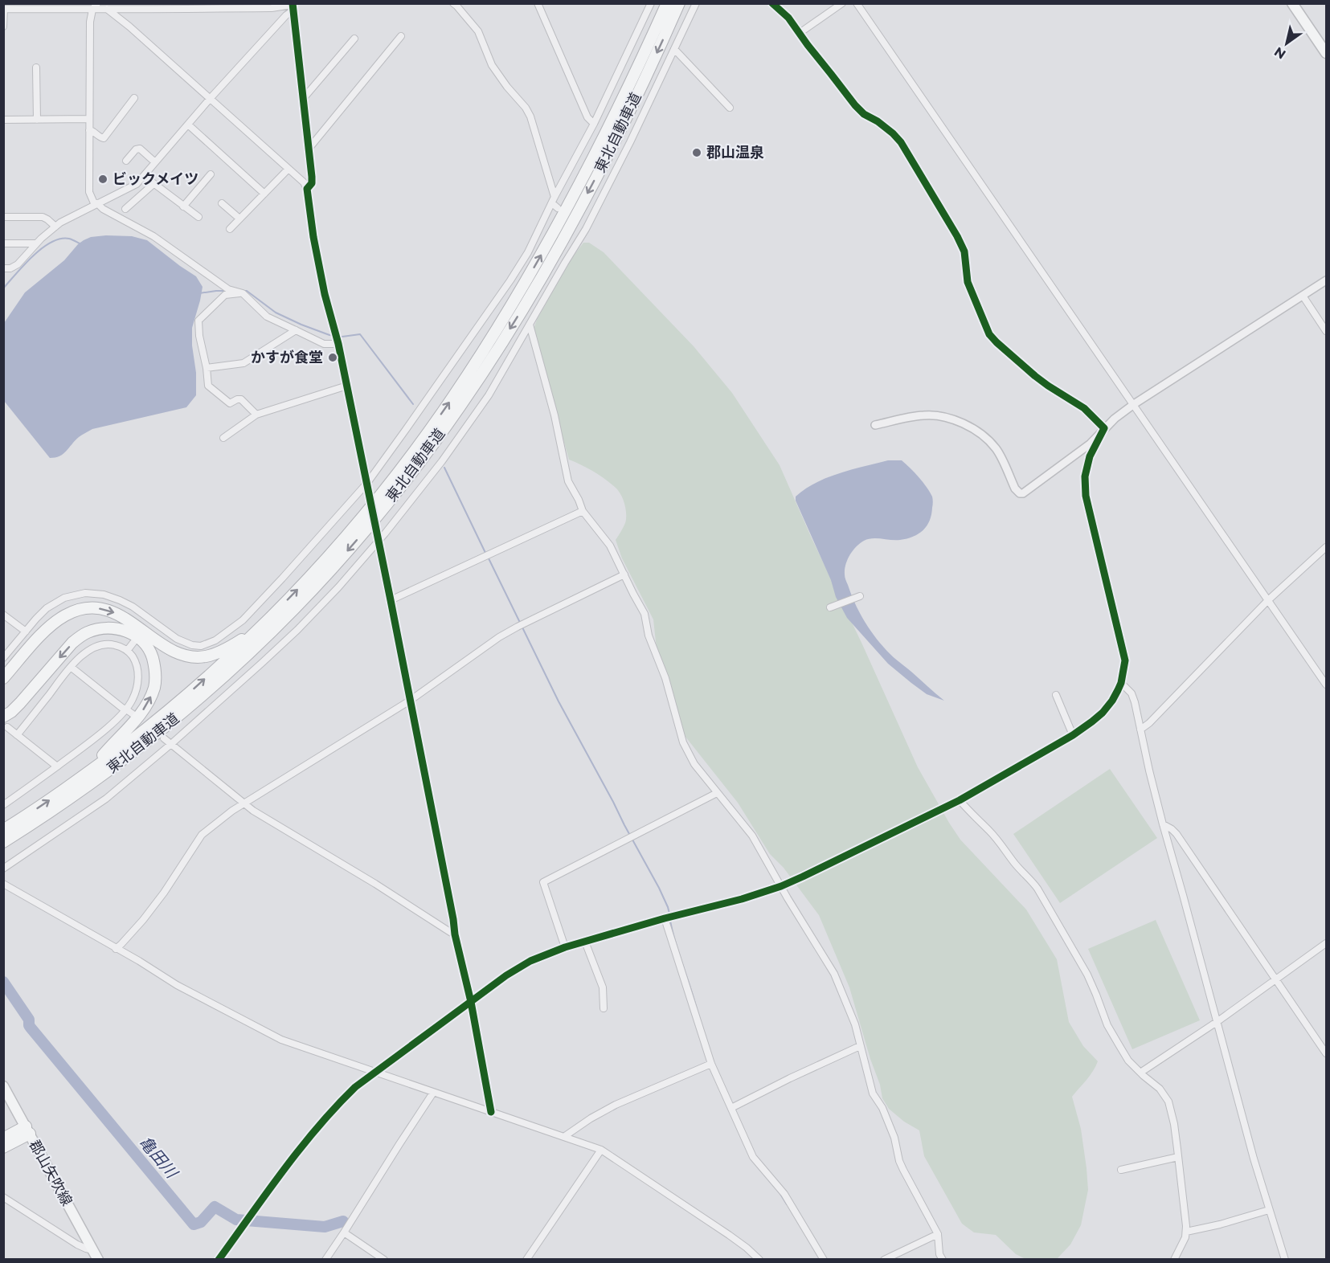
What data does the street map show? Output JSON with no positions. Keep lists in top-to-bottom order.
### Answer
{
  "streets": {
    "highway": ["東北自動車道"],
    "main road": ["郡山矢吹線"]
  },
  "water": ["亀田川"],
  "places": ["郡山温泉", "ビックメイツ", "かすが食堂"],
  "north": "bottom left"
}
